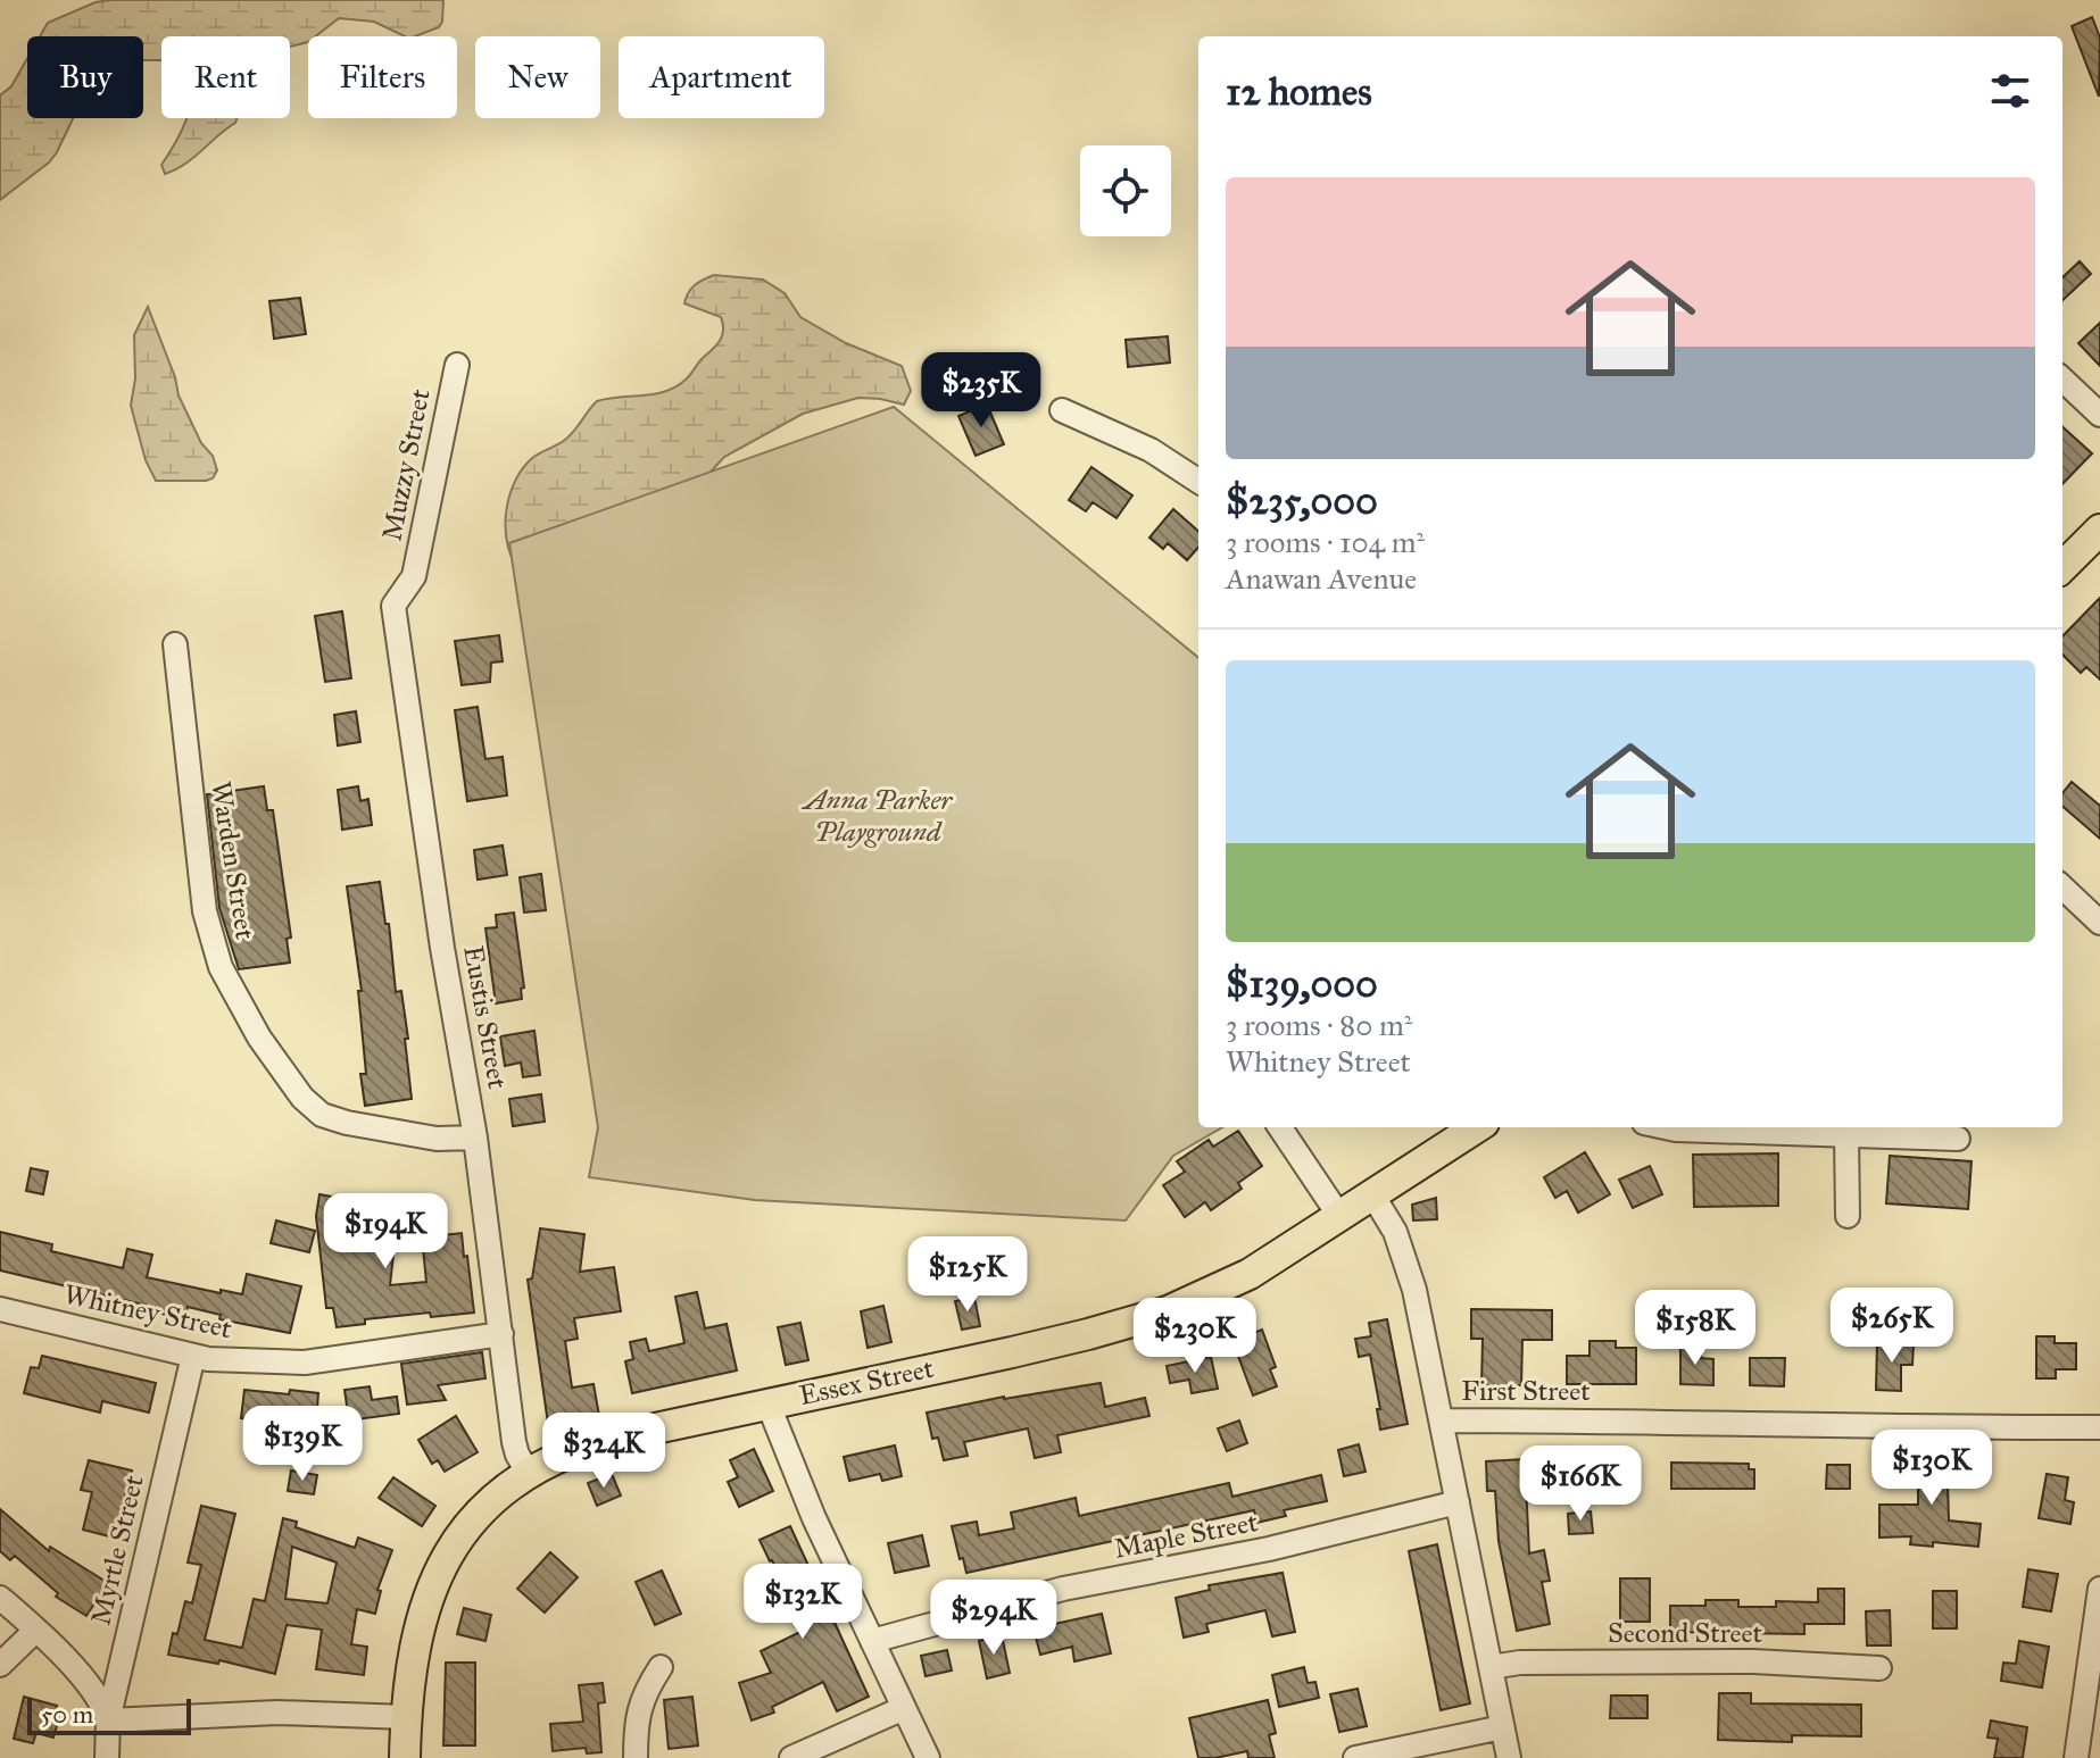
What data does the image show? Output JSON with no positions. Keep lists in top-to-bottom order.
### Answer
{
  "streets": {
    "main road": ["Essex Street"],
    "street": [
      "Muzzy Street",
      "Warden Street",
      "Eustis Street",
      "Whitney Street",
      "First Street",
      "Maple Street",
      "Myrtle Street",
      "Second Street"
    ]
  },
  "crossings": [
    ["Muzzy Street", "Eustis Street"],
    ["Warden Street", "Eustis Street"],
    ["Eustis Street", "Whitney Street"],
    ["Eustis Street", "Essex Street"],
    ["Whitney Street", "Myrtle Street"]
  ],
  "parks": ["Anna Parker Playground"],
  "scale_bar": "50 m",
  "page": {
    "chip": [
      "Buy",
      "Rent",
      "Filters",
      "New",
      "Apartment"
    ],
    "heading": "12 homes",
    "list": [
      {
        "name": "$235,000",
        "note": "3 rooms · 104 m² · Anawan Avenue"
      },
      {
        "name": "$139,000",
        "note": "3 rooms · 80 m² · Whitney Street"
      }
    ],
    "price": [
      "$235K",
      "$194K",
      "$125K",
      "$265K",
      "$158K",
      "$230K",
      "$139K",
      "$324K",
      "$130K",
      "$166K",
      "$132K",
      "$294K"
    ],
    "scale": "50 m"
  }
}
